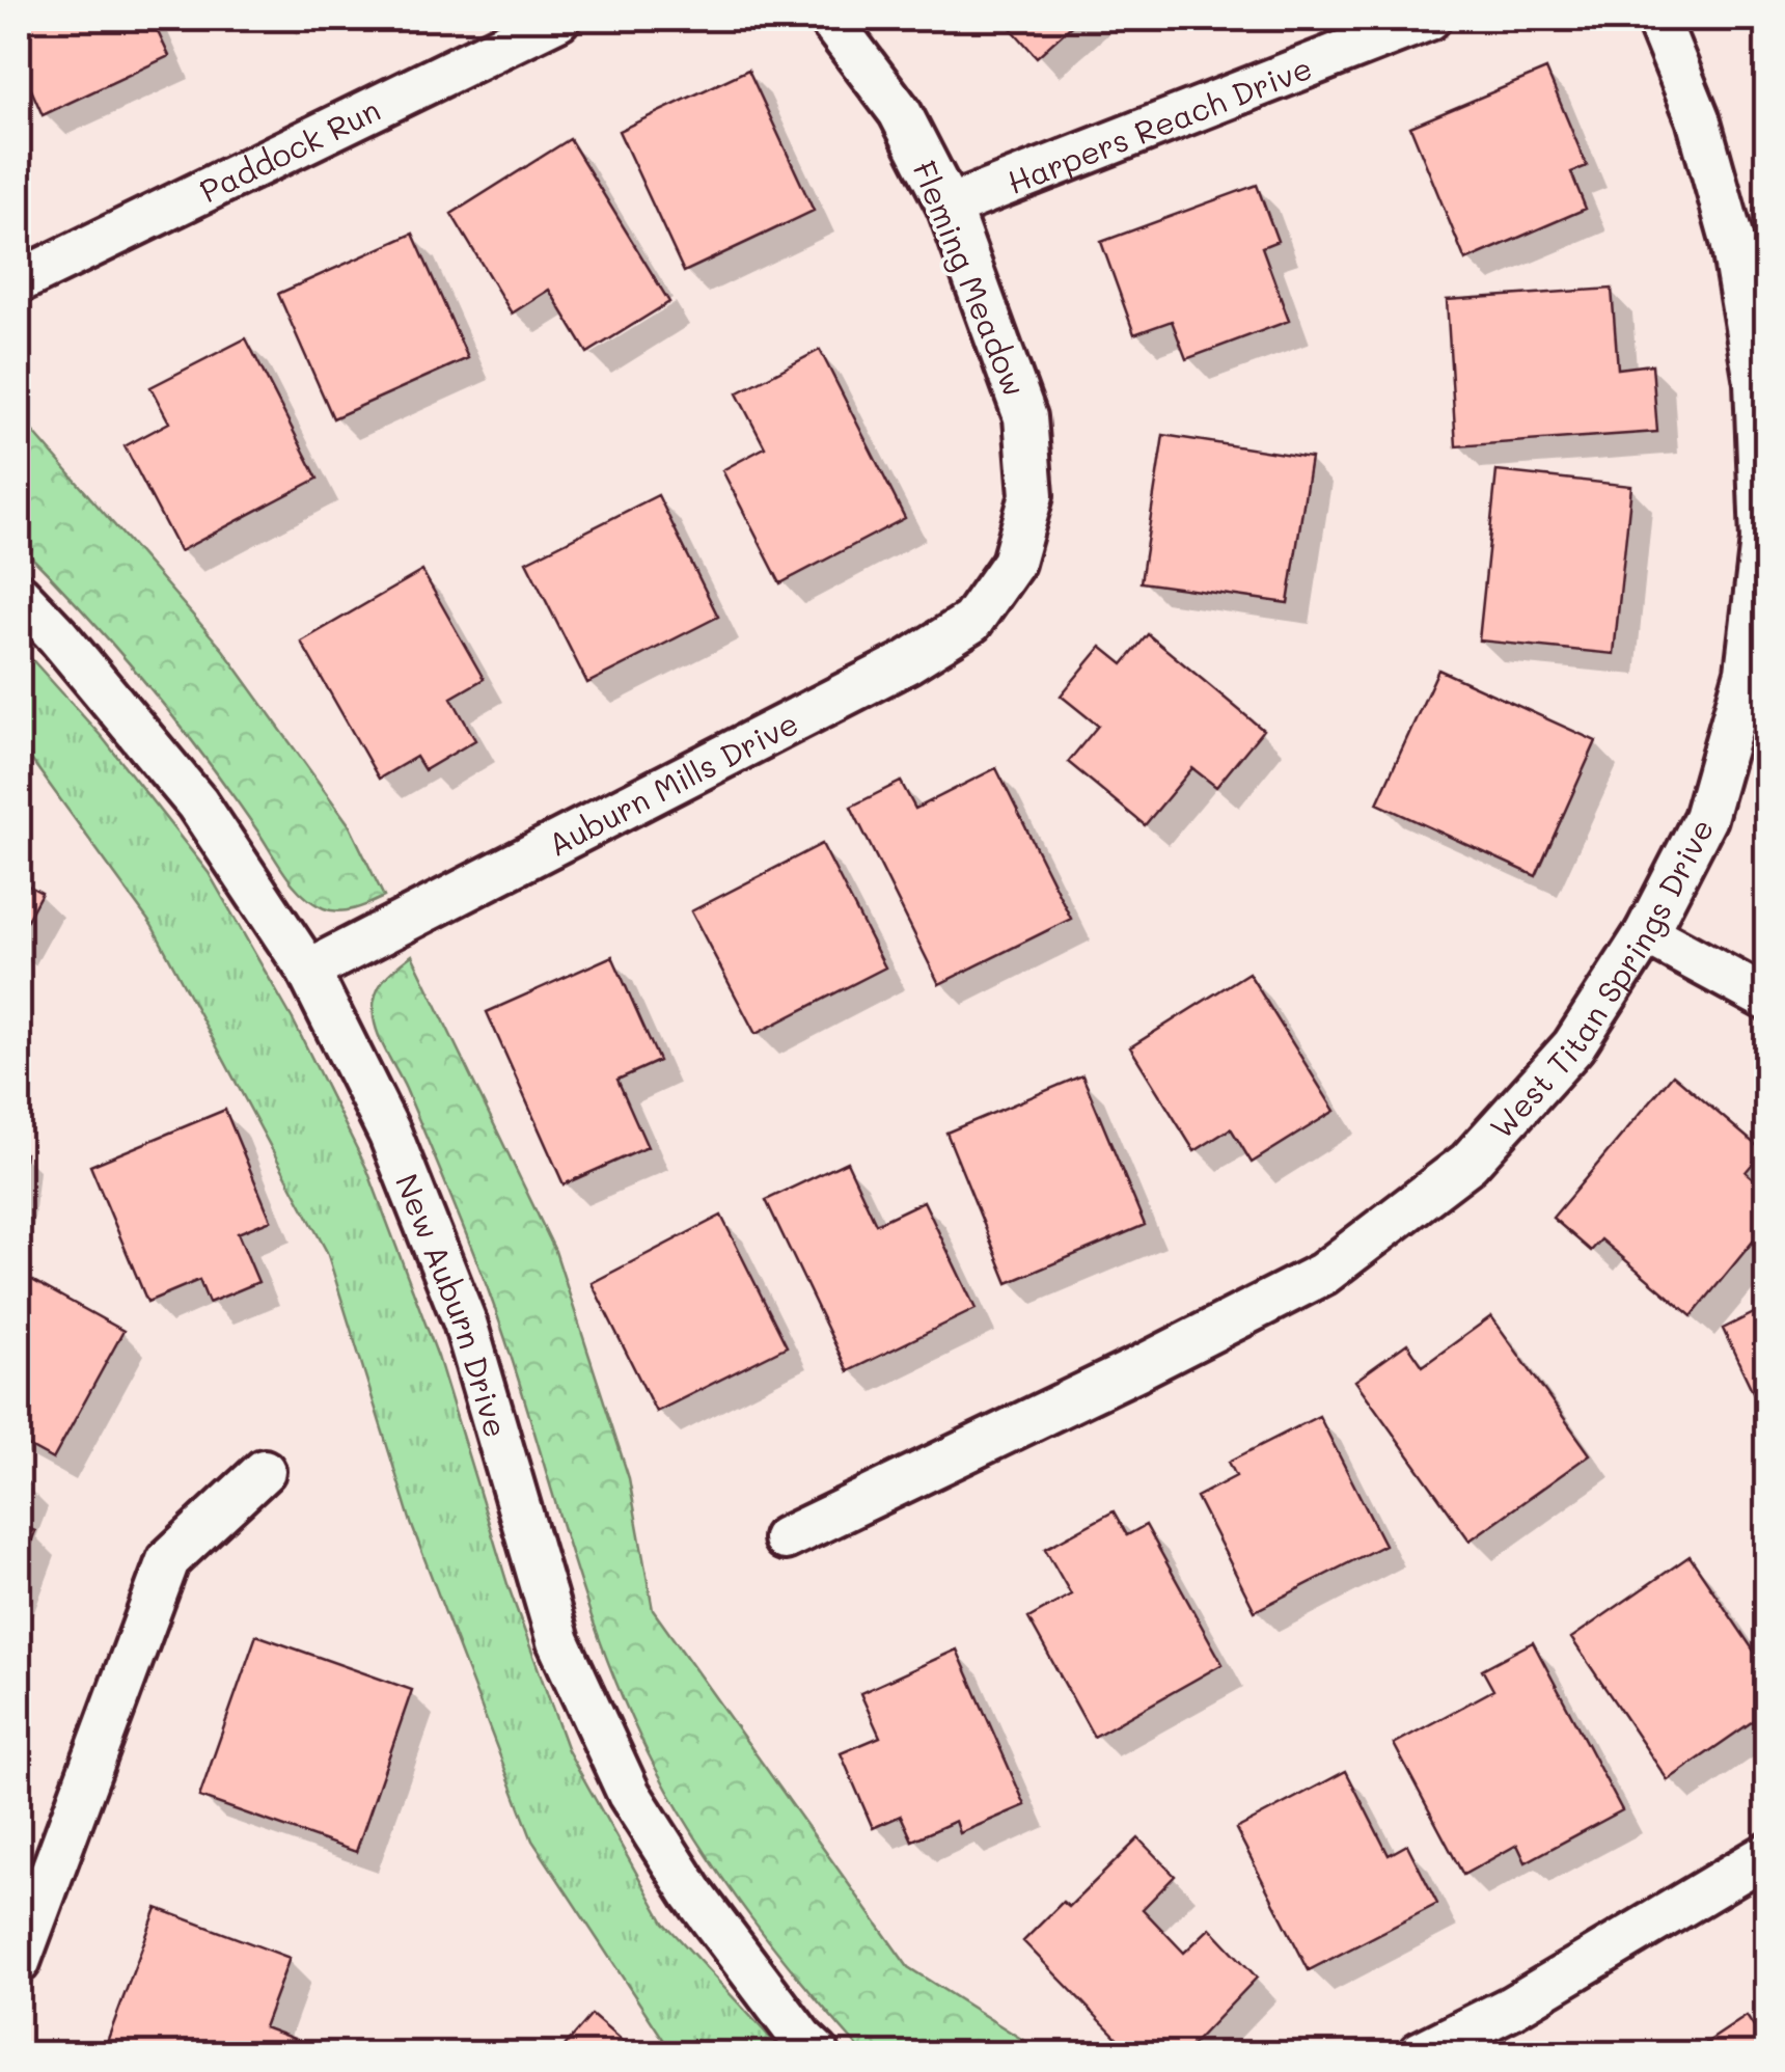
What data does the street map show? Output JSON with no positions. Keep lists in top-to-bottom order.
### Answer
{
  "streets": {
    "street": [
      "Harpers Reach Drive",
      "Paddock Run",
      "Fleming Meadow",
      "Auburn Mills Drive",
      "West Titan Springs Drive",
      "New Auburn Drive"
    ]
  },
  "crossings": [
    ["Harpers Reach Drive", "Fleming Meadow"],
    ["Fleming Meadow", "Auburn Mills Drive"],
    ["Auburn Mills Drive", "New Auburn Drive"]
  ]
}
